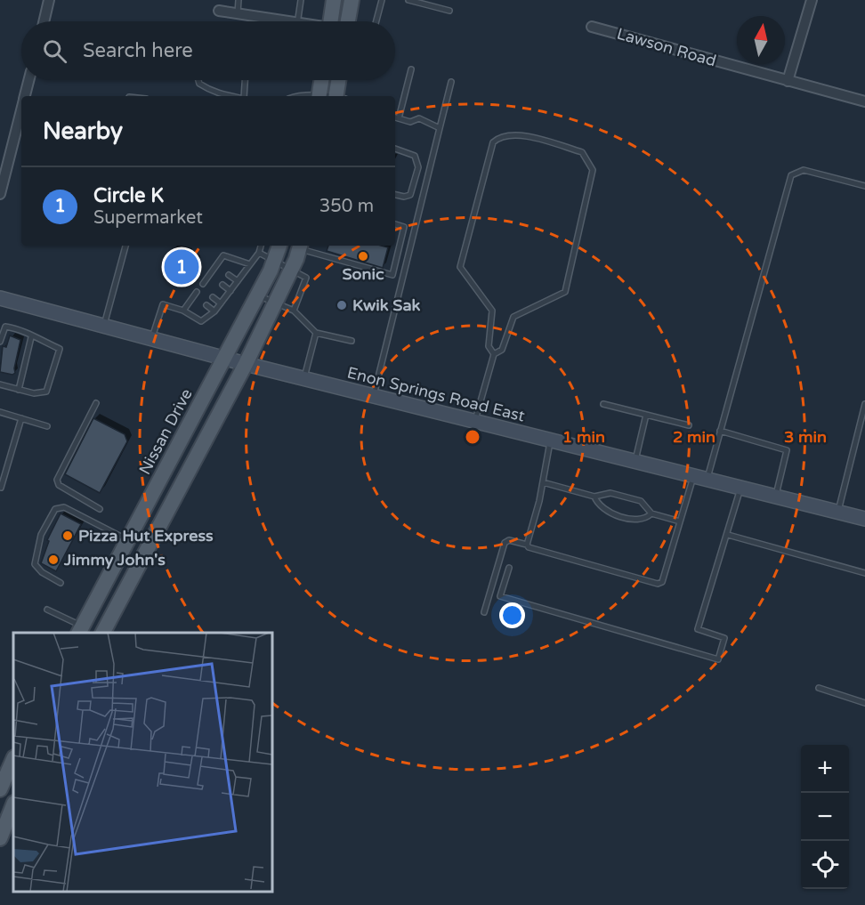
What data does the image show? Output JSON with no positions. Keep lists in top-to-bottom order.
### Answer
{
  "streets": {
    "main road": ["Nissan Drive"],
    "street": ["Lawson Road", "Enon Springs Road East"]
  },
  "crossings": [
    ["Enon Springs Road East", "Nissan Drive"]
  ],
  "places": [
    "Sonic",
    "Kwik Sak",
    "Pizza Hut Express",
    "Jimmy John's"
  ],
  "north": "top",
  "page": {
    "search": "Search here",
    "heading": "Nearby",
    "list": [
      {
        "mark": "1",
        "name": "Circle K",
        "note": "Supermarket",
        "value": "350 m"
      }
    ],
    "pins": "1",
    "map_buttons": ["+", "−"]
  },
  "rings": ["1 min", "2 min", "3 min"]
}
